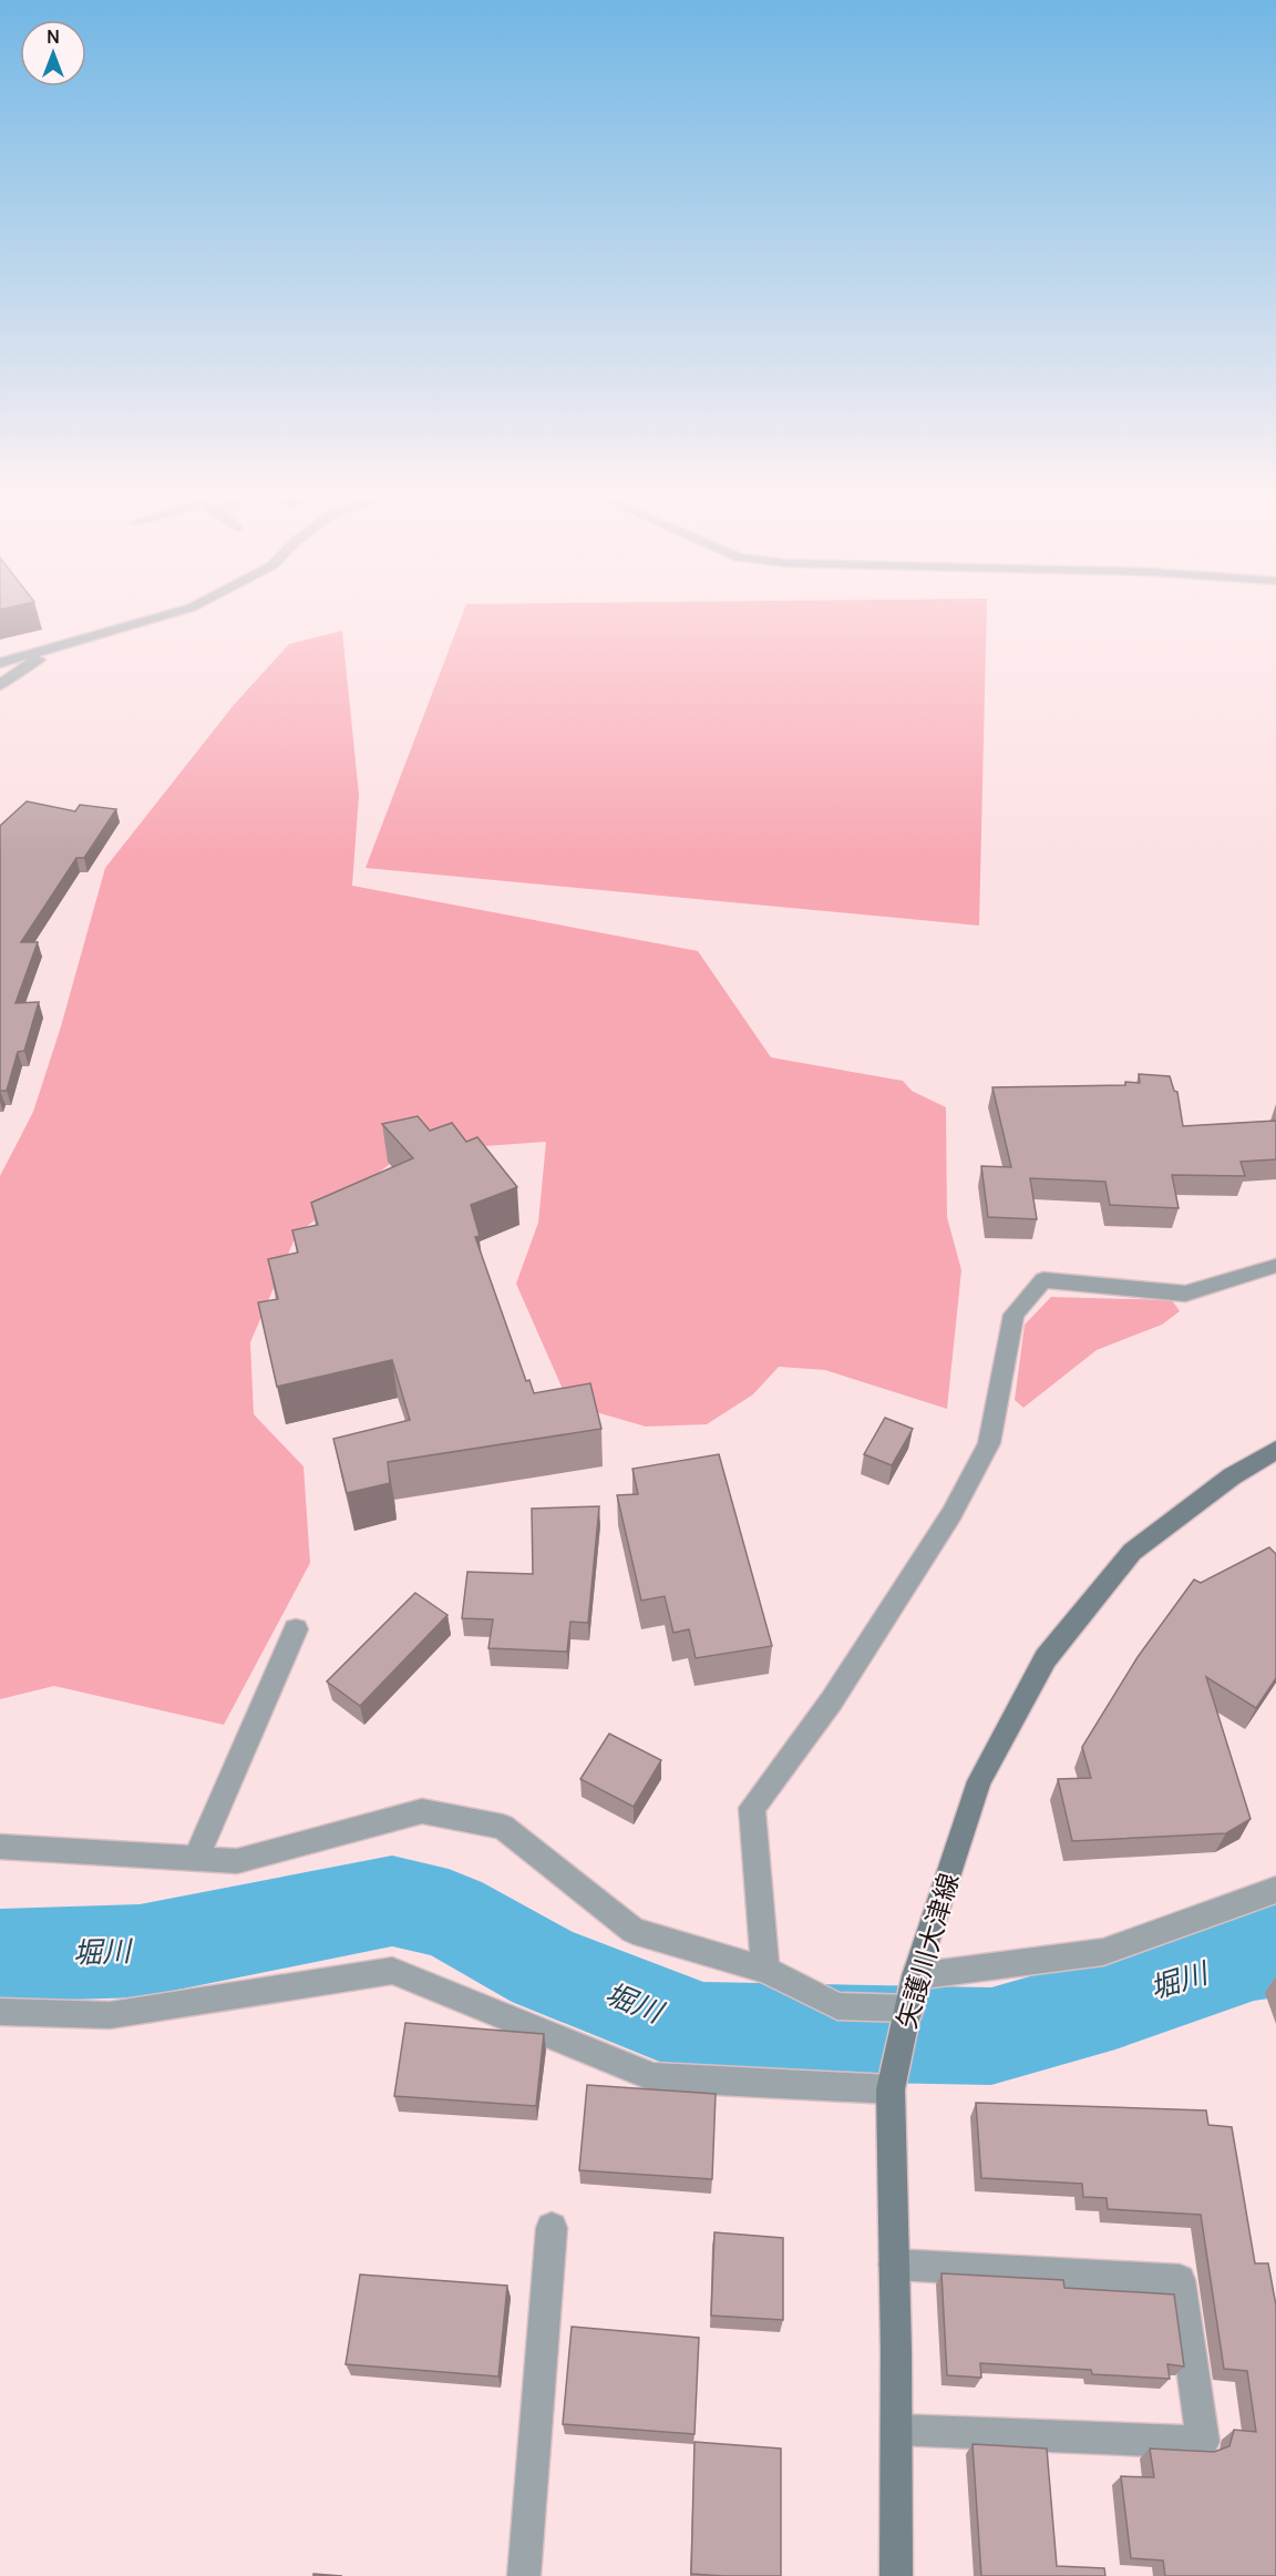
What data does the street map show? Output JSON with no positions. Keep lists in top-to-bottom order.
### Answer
{
  "streets": {
    "main road": ["矢護川大津線"]
  },
  "water": ["堀川"],
  "north": "top"
}
